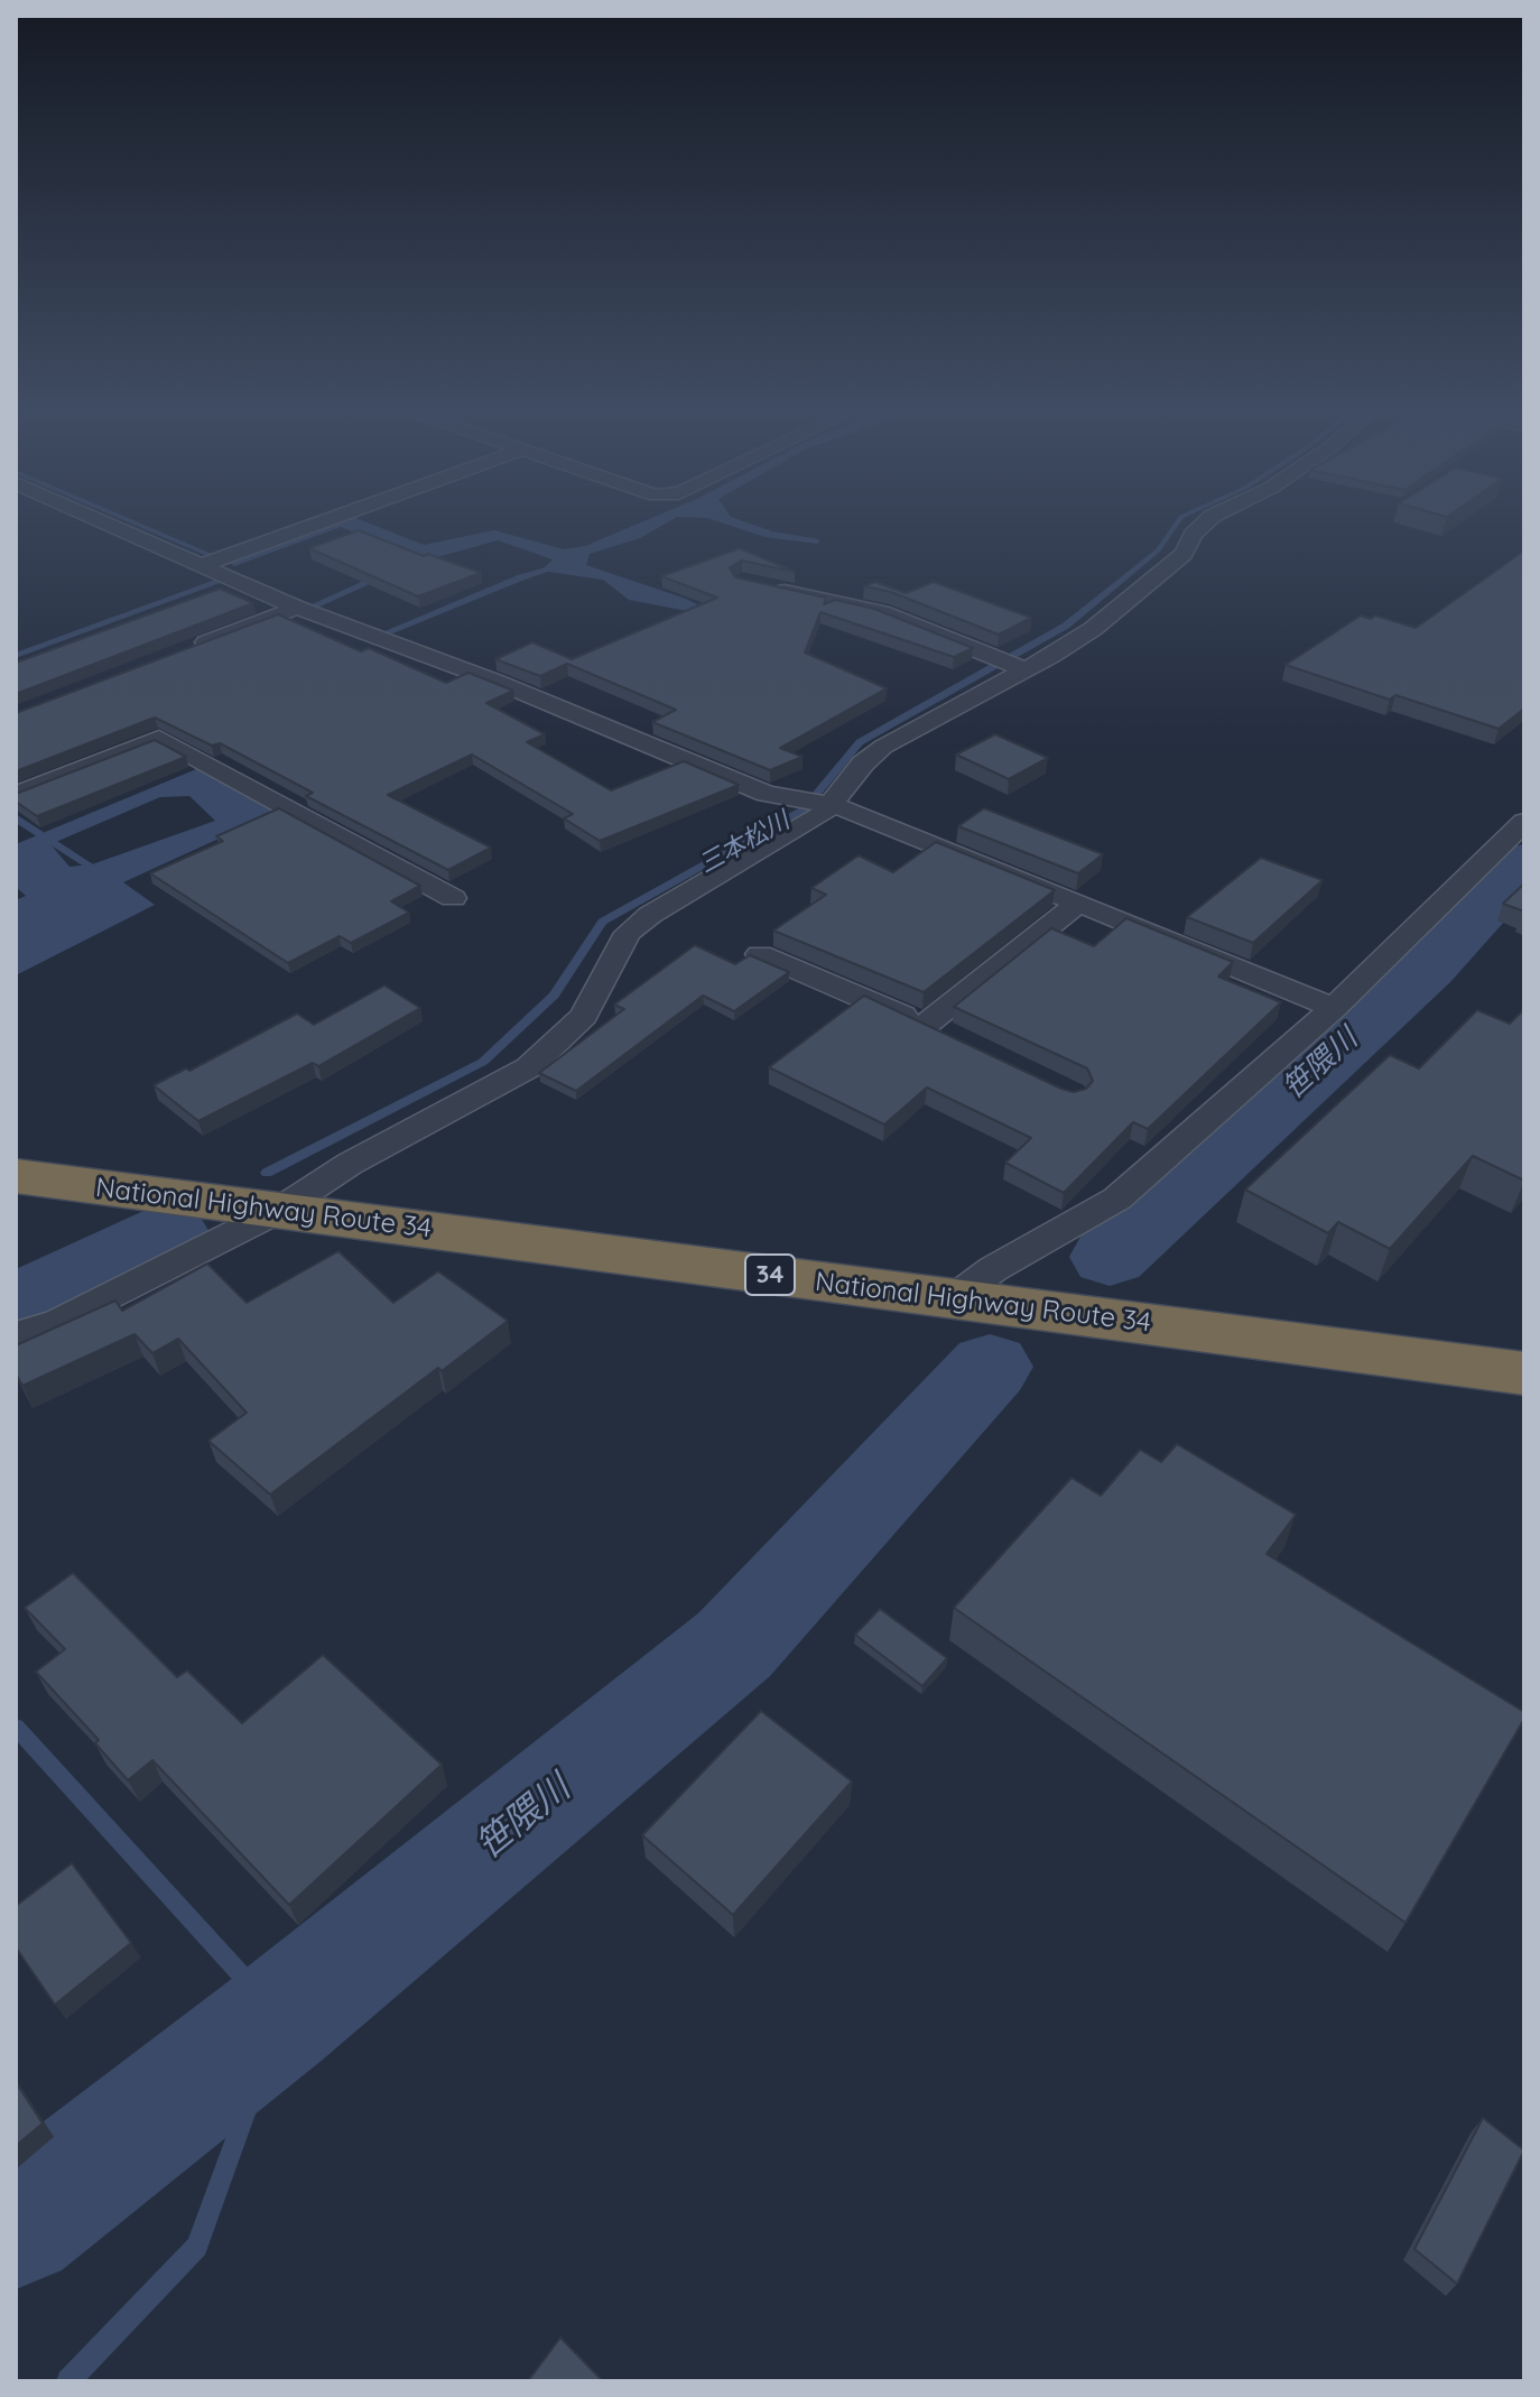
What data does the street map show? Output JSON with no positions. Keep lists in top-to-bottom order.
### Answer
{
  "streets": {
    "highway": ["National Highway Route 34", "34"]
  },
  "water": ["三本松川", "笹隈川"]
}
